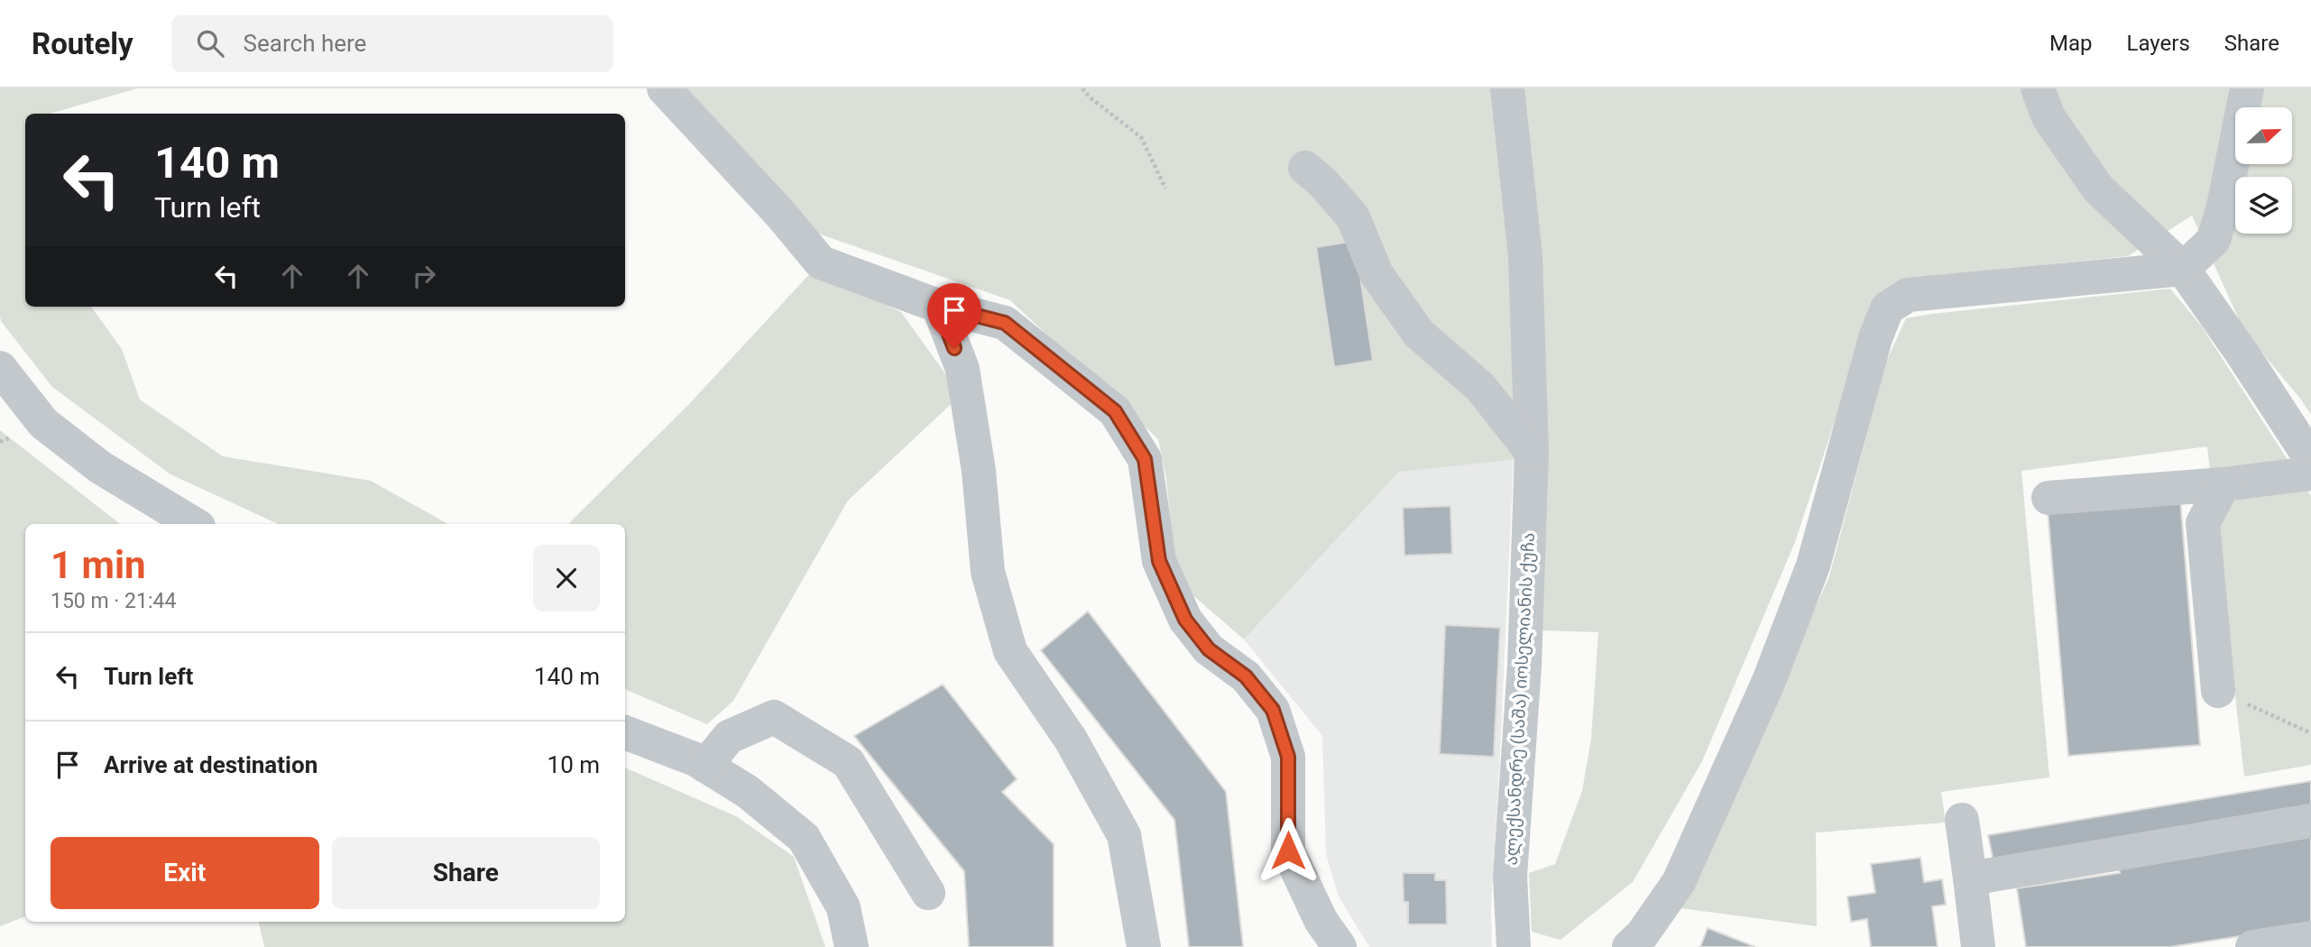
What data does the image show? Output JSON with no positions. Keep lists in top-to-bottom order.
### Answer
{
  "streets": {
    "street": ["ალექსანდრე (საშა) იოსელიანის ქუჩა"]
  },
  "north": "right",
  "page": {
    "header": "Routely",
    "search": "Search here",
    "nav": ["Map", "Layers", "Share"],
    "turn": ["140 m", "Turn left"],
    "heading": ["1 min", "150 m · 21:44"],
    "list": [
      {
        "name": "Turn left",
        "value": "140 m"
      },
      {
        "name": "Arrive at destination",
        "value": "10 m"
      }
    ],
    "buttons": ["Exit", "Share"]
  }
}
